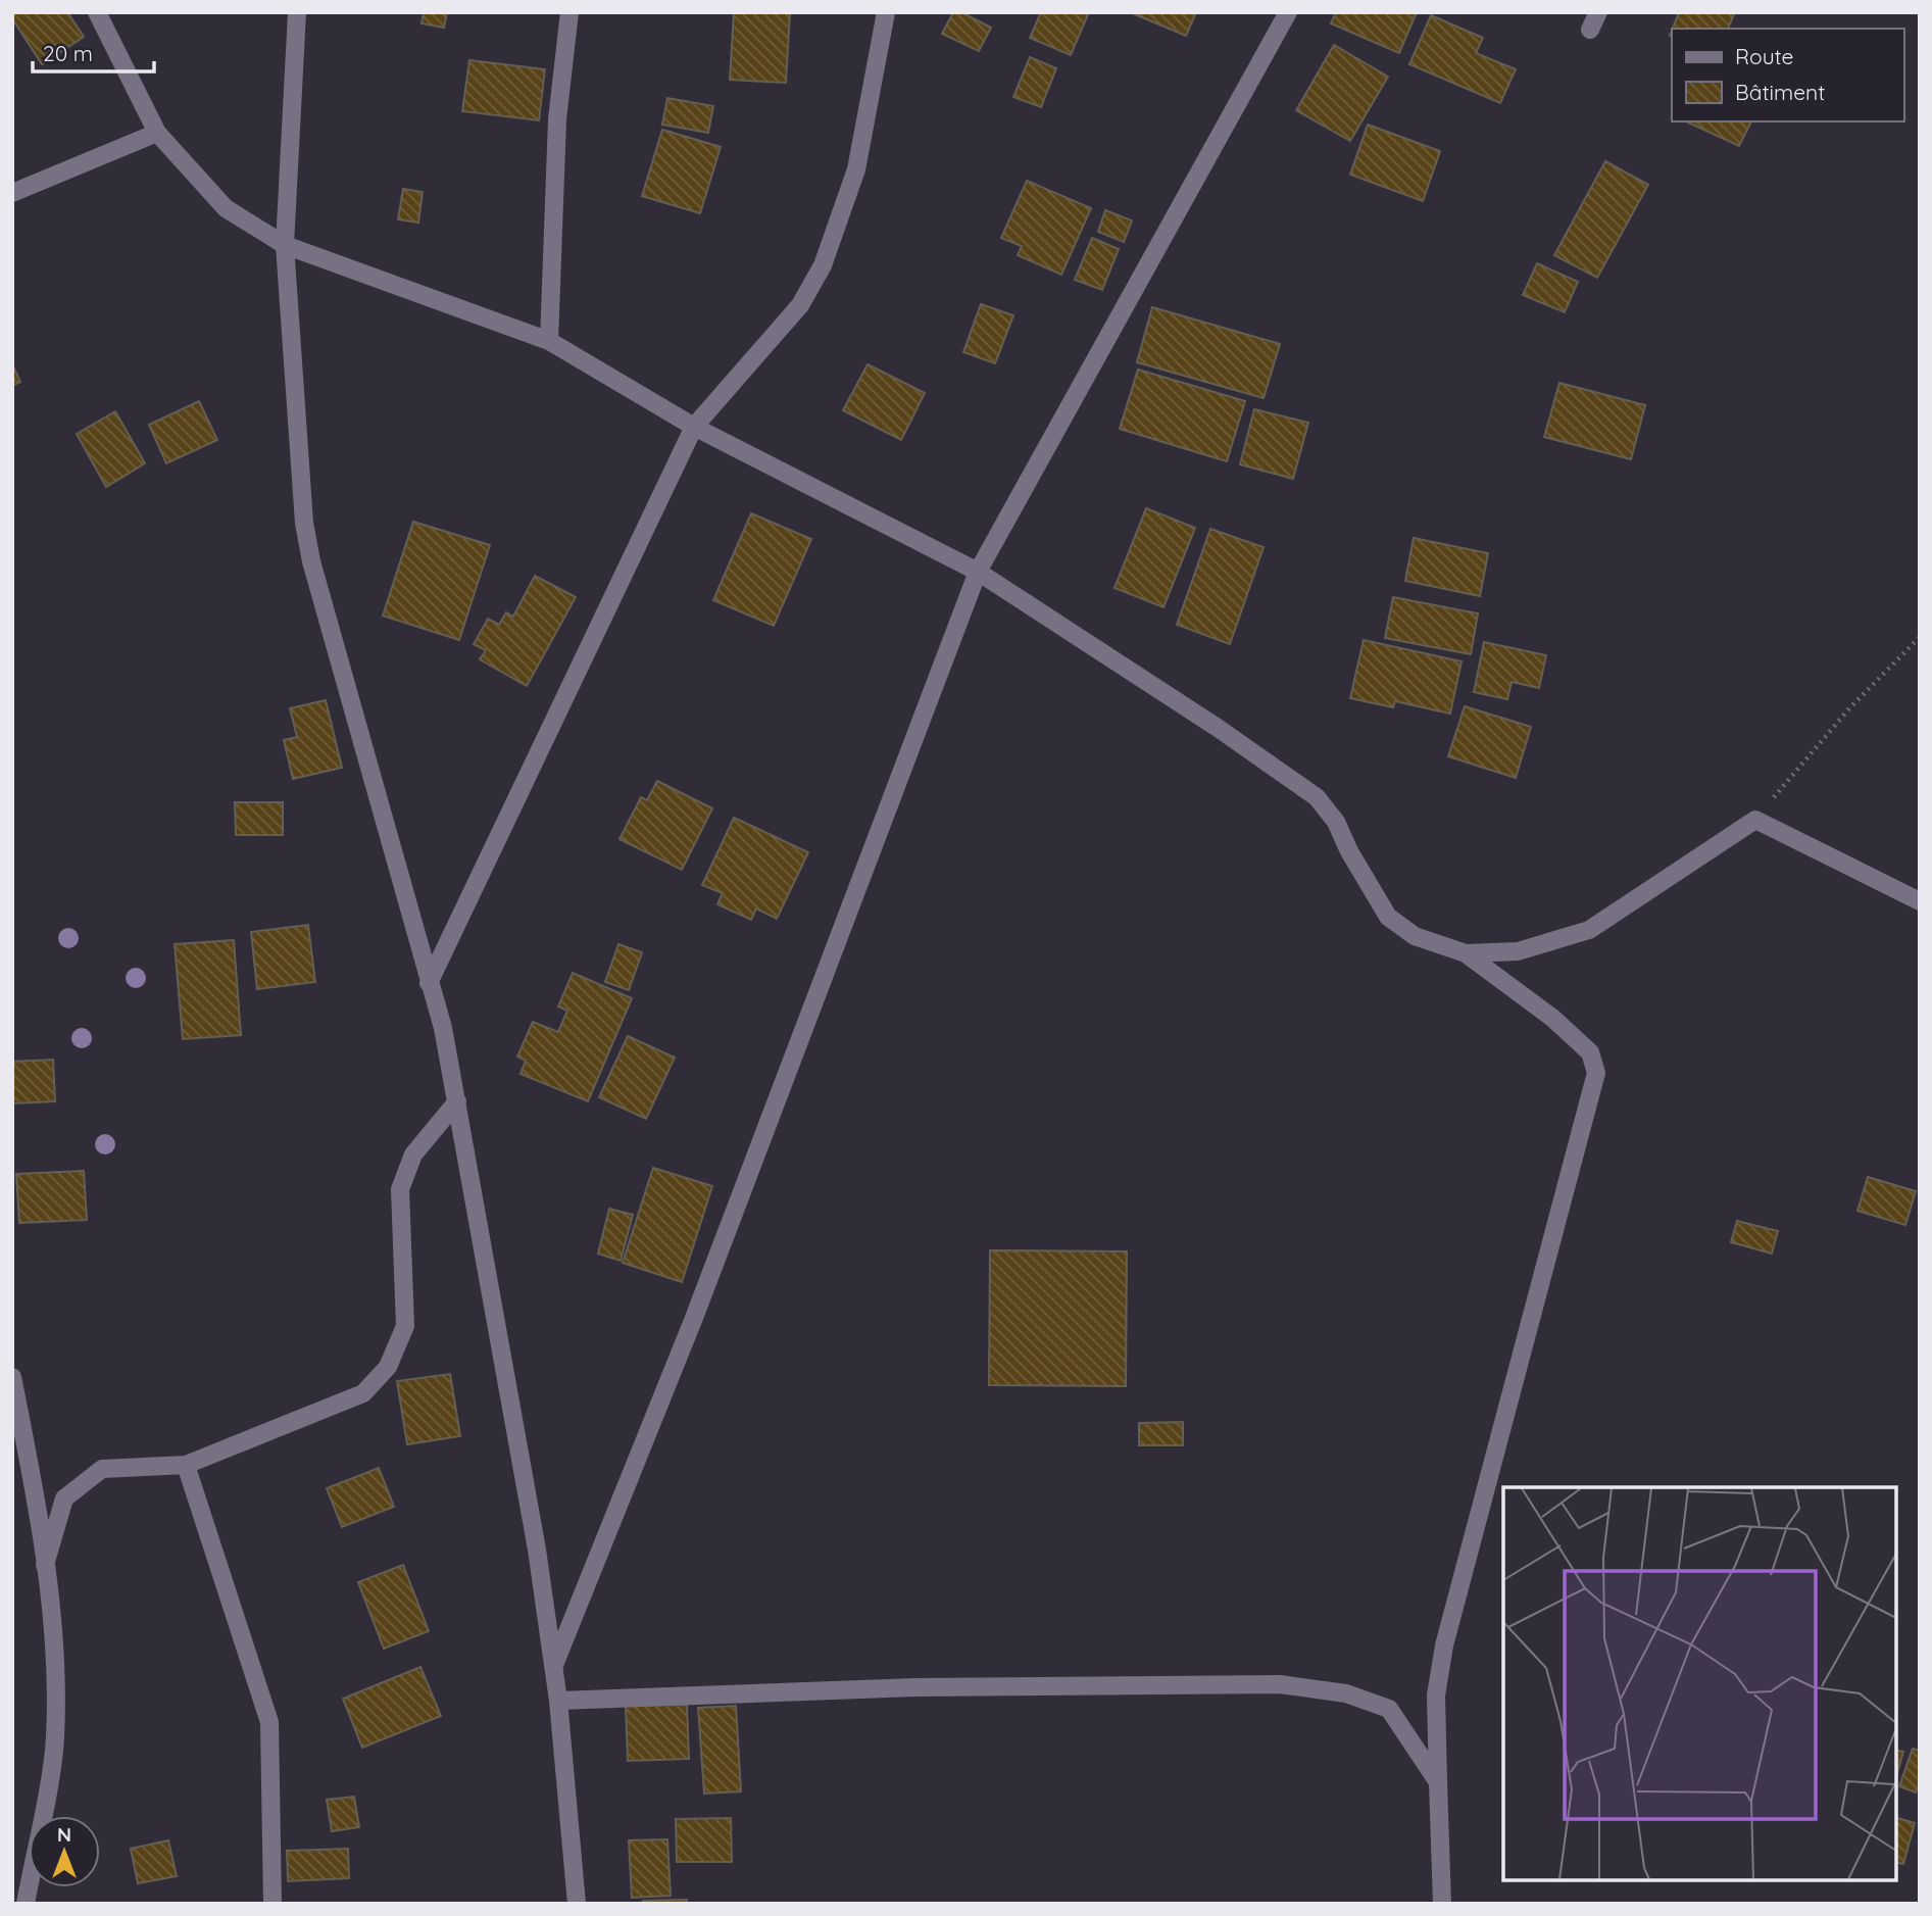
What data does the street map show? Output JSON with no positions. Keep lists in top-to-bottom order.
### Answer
{
  "legend": ["Route", "Bâtiment"],
  "scale_bar": "20 m",
  "north": "top"
}
